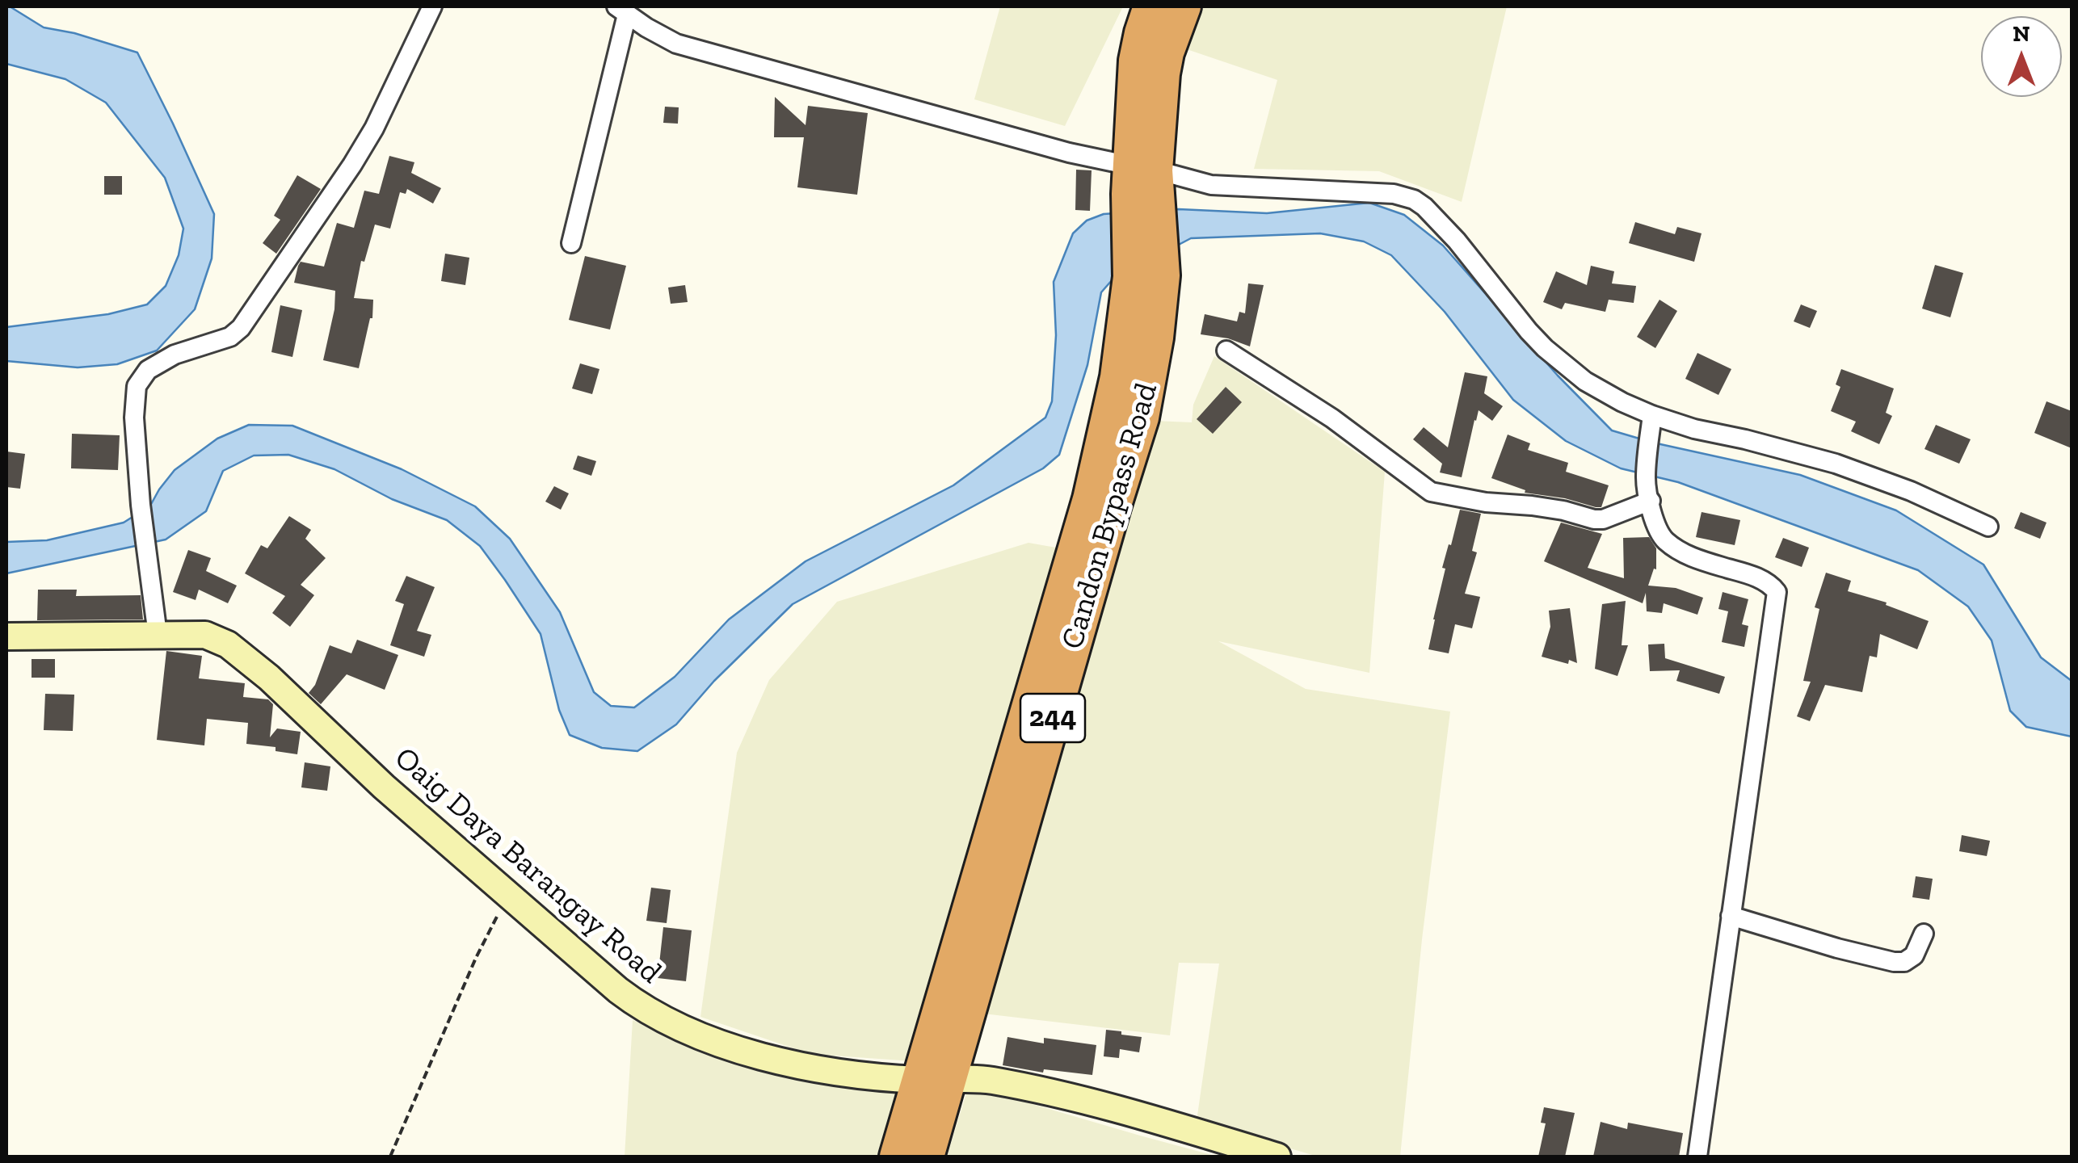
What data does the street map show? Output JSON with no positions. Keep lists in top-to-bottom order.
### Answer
{
  "streets": {
    "highway": ["Candon Bypass Road", "244"],
    "street": ["Oaig Daya Barangay Road"]
  },
  "crossings": [
    ["Candon Bypass Road", "Oaig Daya Barangay Road"]
  ],
  "north": "top"
}
